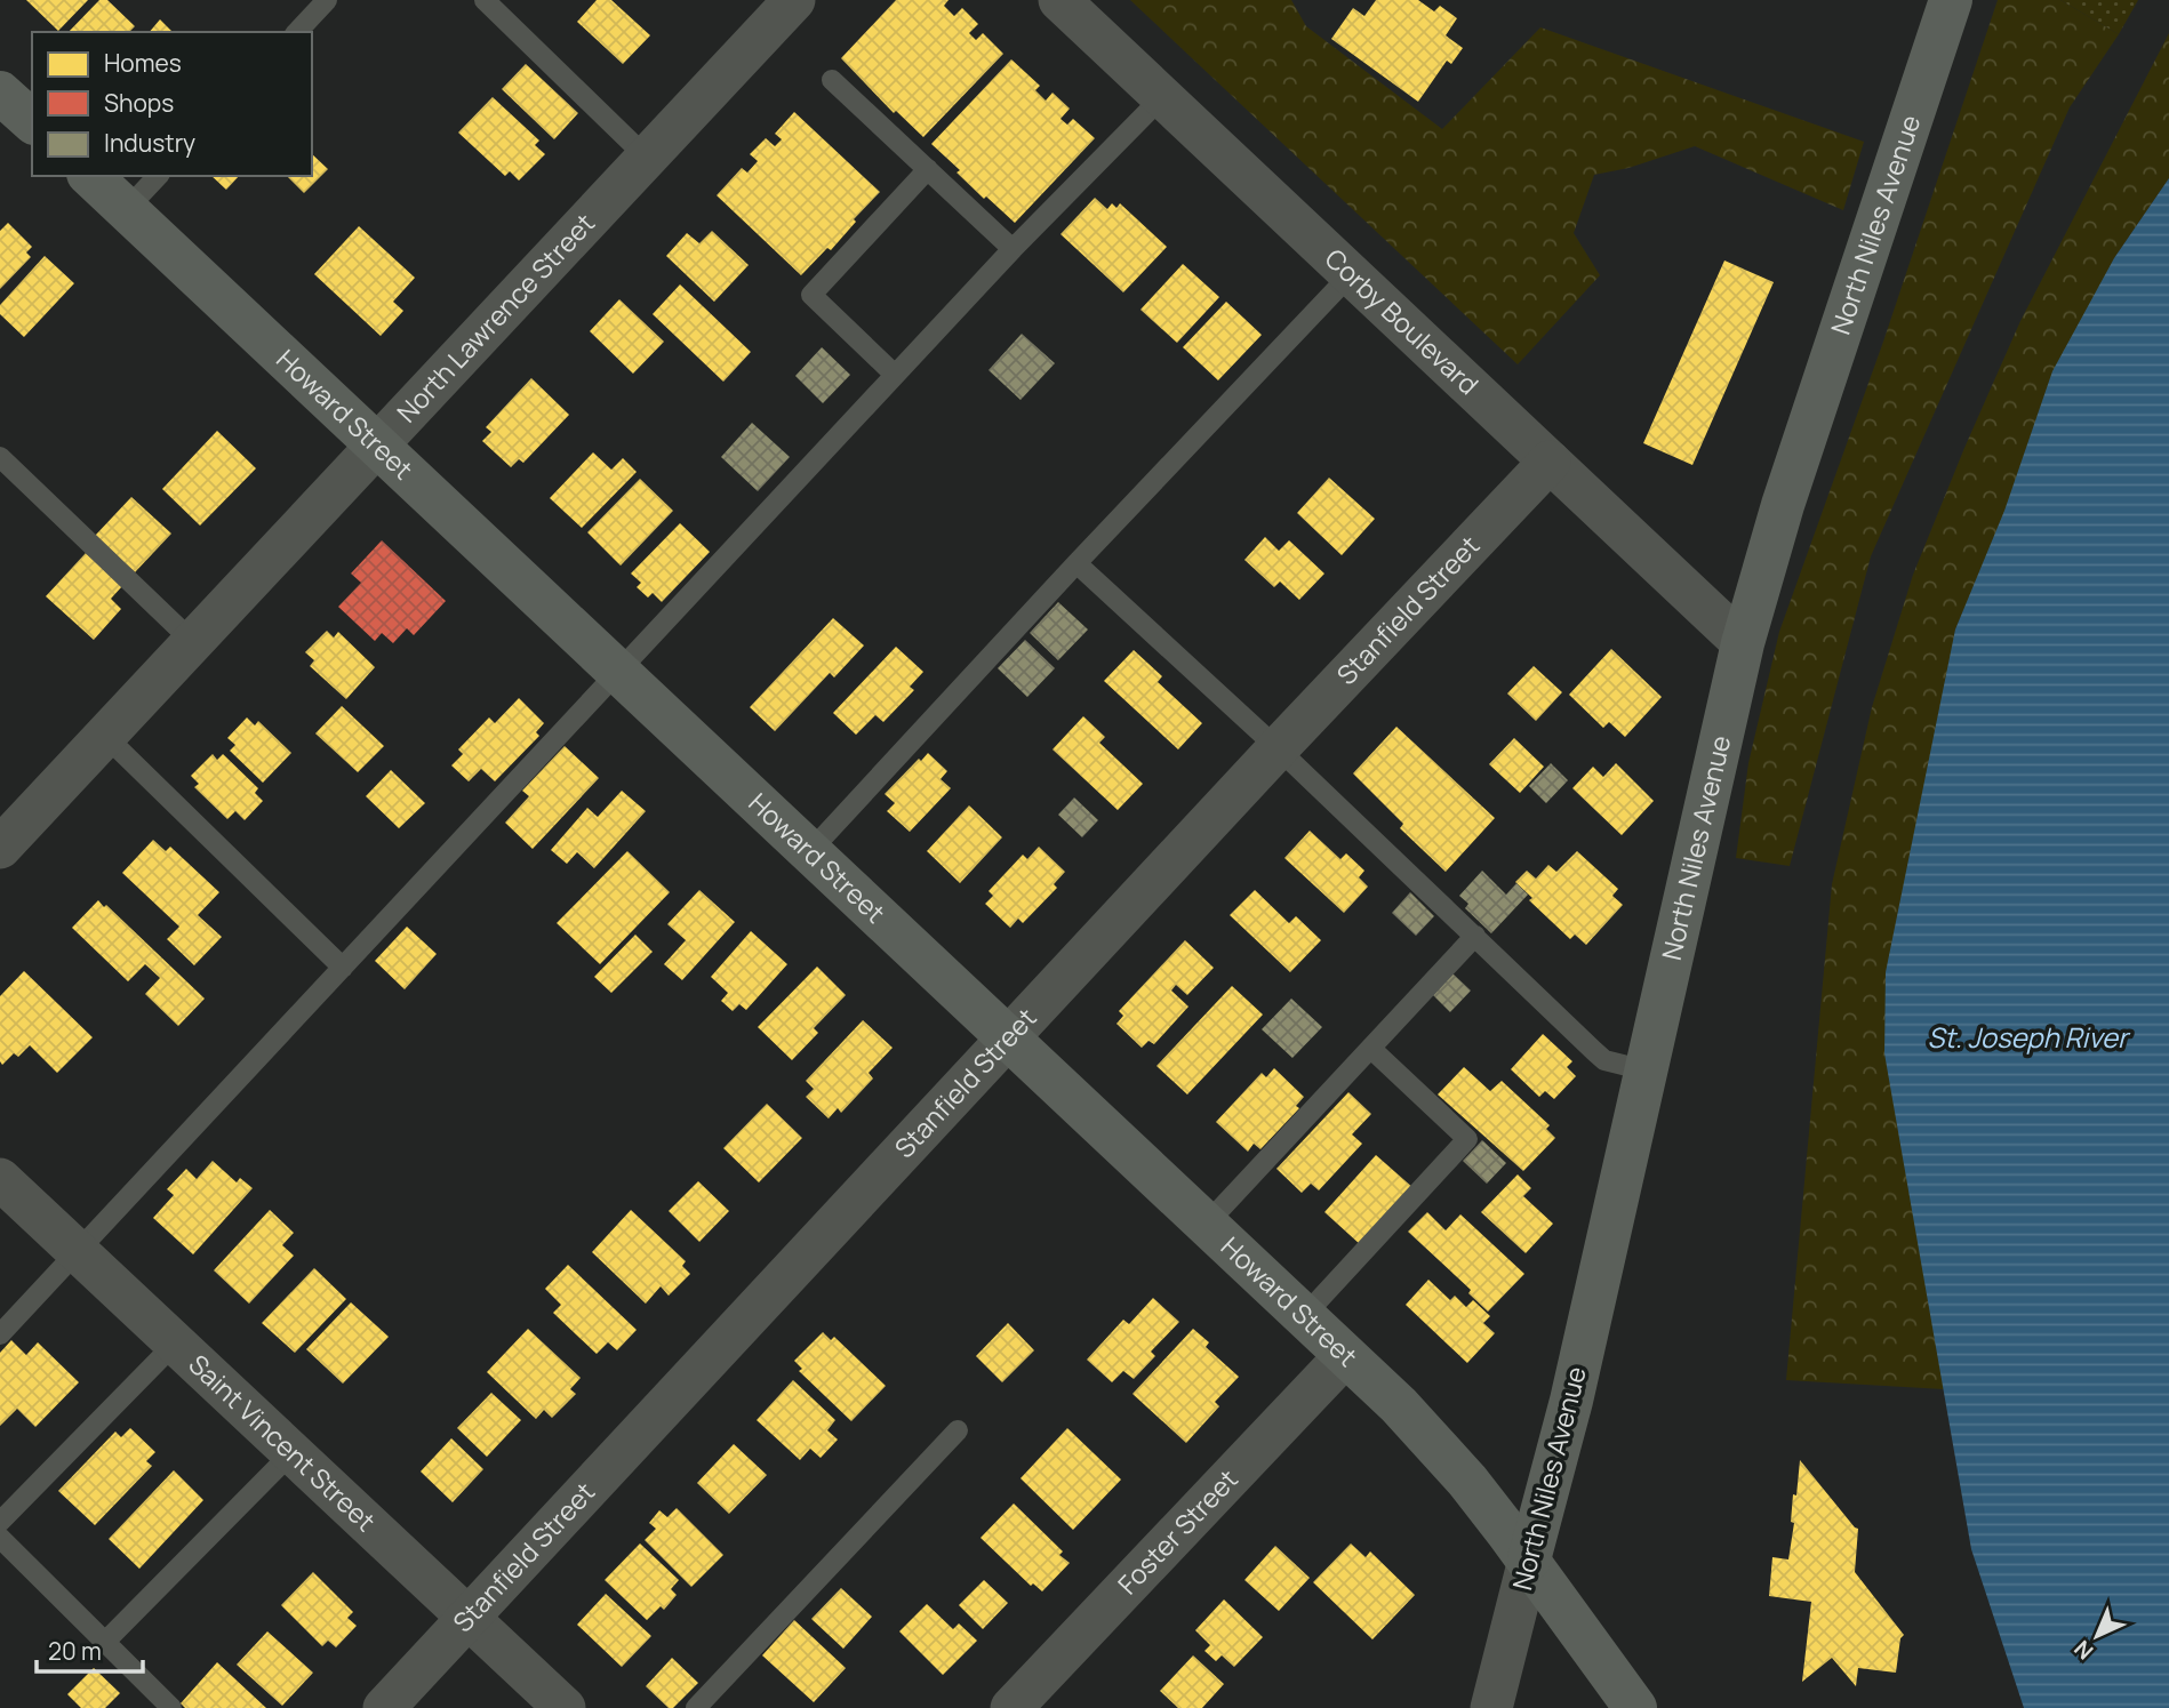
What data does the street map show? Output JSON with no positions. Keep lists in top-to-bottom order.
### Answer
{
  "streets": {
    "street": [
      "North Niles Avenue",
      "North Lawrence Street",
      "Corby Boulevard",
      "Howard Street",
      "Stanfield Street",
      "Saint Vincent Street",
      "Foster Street"
    ]
  },
  "crossings": [
    ["North Niles Avenue", "Corby Boulevard"],
    ["North Niles Avenue", "Howard Street"],
    ["North Lawrence Street", "Howard Street"],
    ["Corby Boulevard", "Stanfield Street"],
    ["Howard Street", "Stanfield Street"],
    ["Howard Street", "Foster Street"],
    ["Stanfield Street", "Saint Vincent Street"]
  ],
  "water": ["St. Joseph River"],
  "legend": ["Homes", "Shops", "Industry"],
  "scale_bar": "20 m",
  "north": "bottom left"
}
